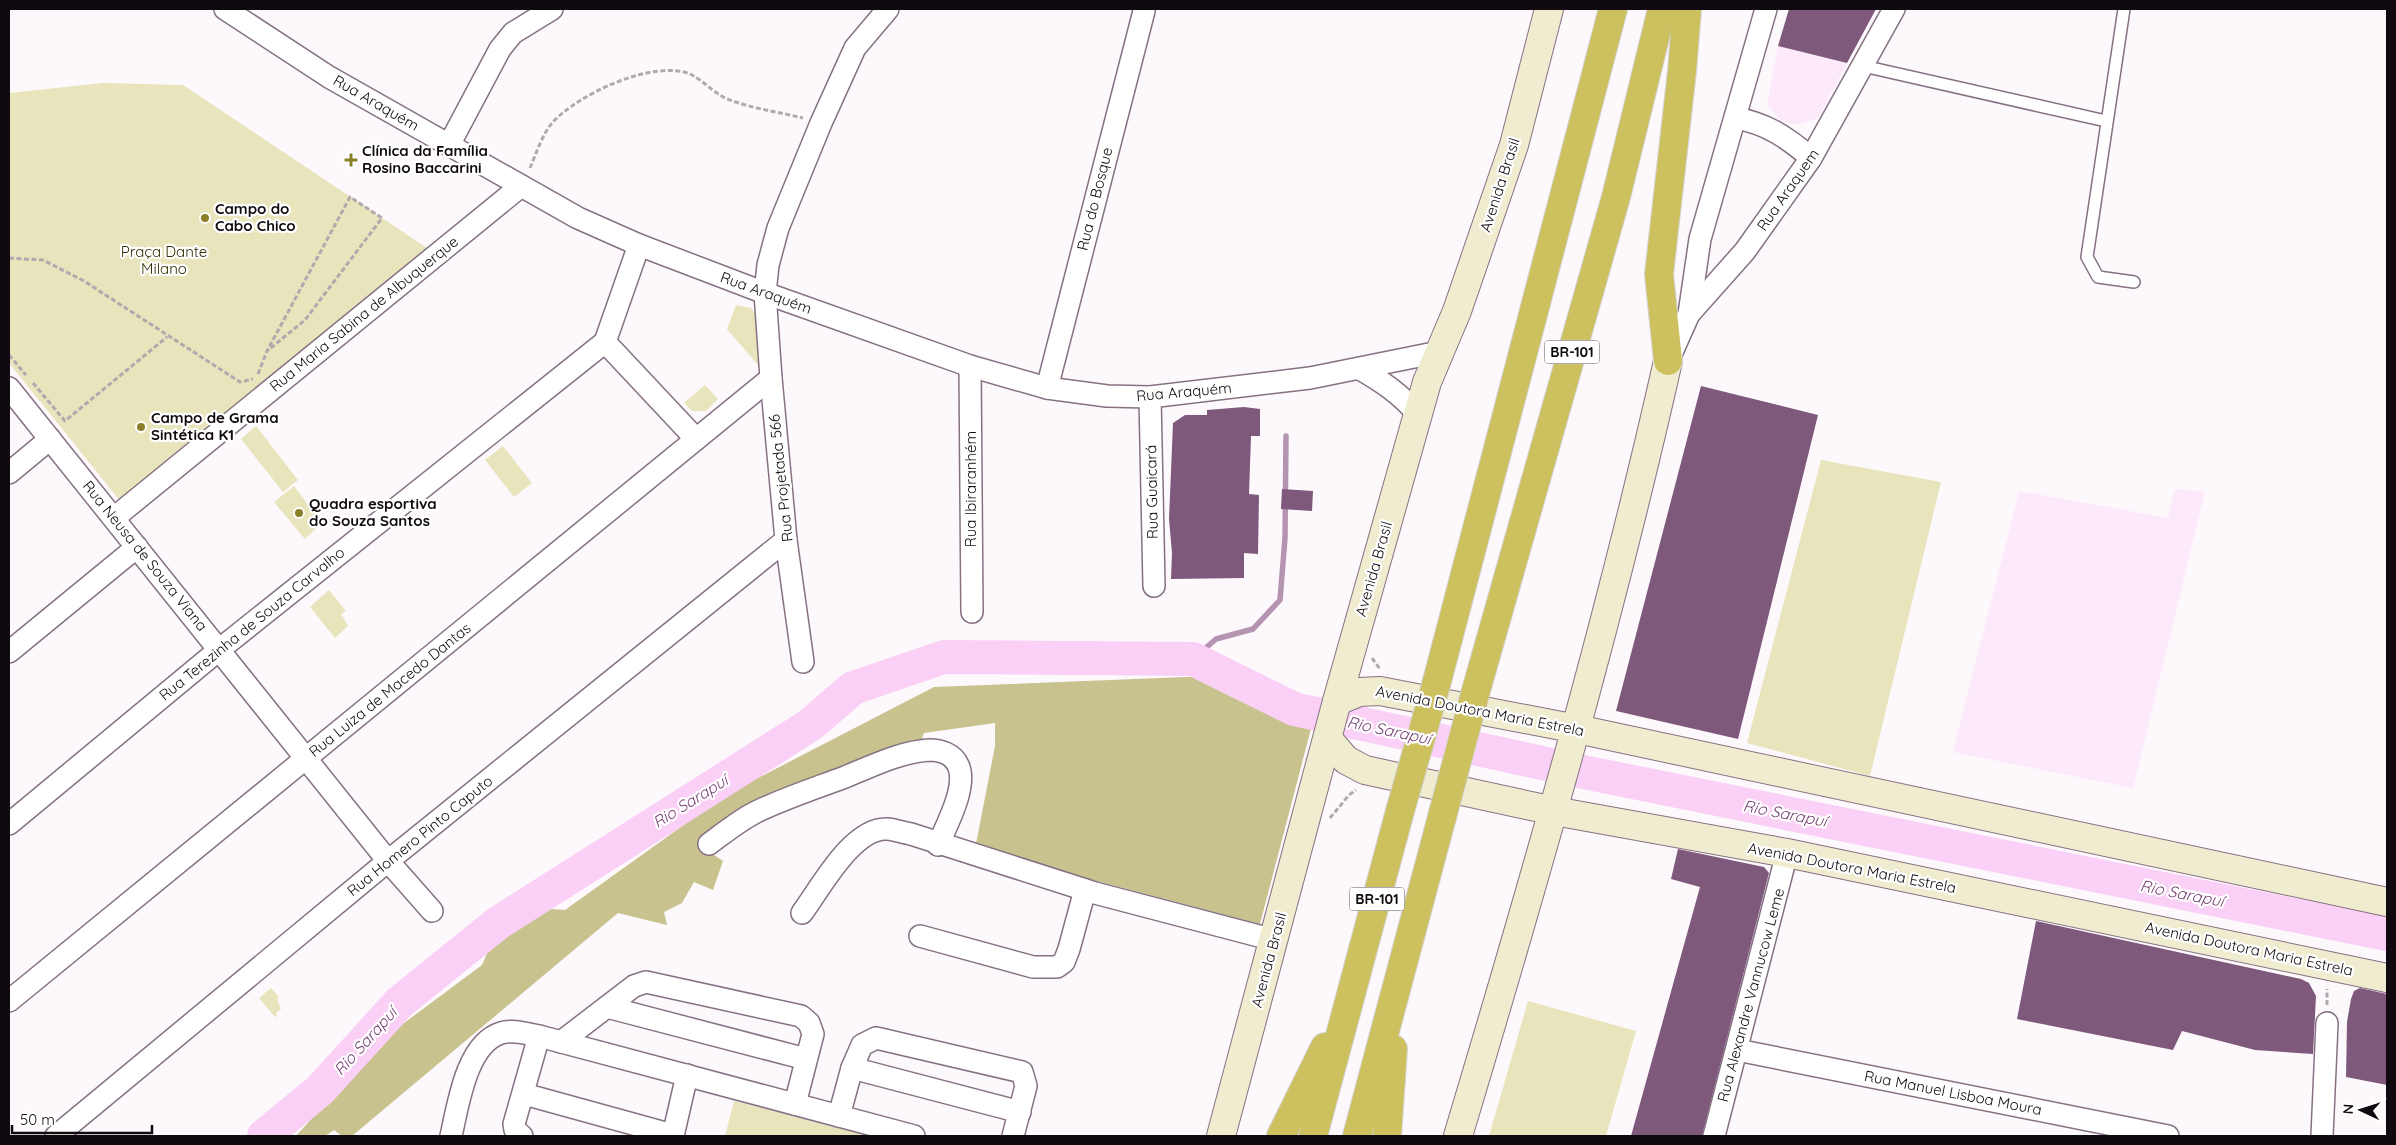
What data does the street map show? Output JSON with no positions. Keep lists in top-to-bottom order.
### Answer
{
  "streets": {
    "highway": ["BR-101"],
    "street": [
      "Rua Araquém",
      "Avenida Brasil",
      "Rua Araquem",
      "Rua do Bosque",
      "Rua Maria Sabina de Albuquerque",
      "Rua Projetada 566",
      "Rua Ibiraranhém",
      "Rua Guaicará",
      "Rua Neusa de Souza Viana",
      "Rua Terezinha de Souza Carvalho",
      "Rua Luiza de Macedo Dantas",
      "Avenida Doutora Maria Estrela",
      "Rua Homero Pinto Caputo",
      "Rua Alexandre Vannucow Leme",
      "Rua Manuel Lisboa Moura"
    ]
  },
  "crossings": [
    ["Rua Araquém", "Avenida Brasil"],
    ["Rua Araquém", "Rua do Bosque"],
    ["Rua Araquém", "Rua Maria Sabina de Albuquerque"],
    ["Rua Araquém", "Rua Projetada 566"],
    ["Rua Araquém", "Rua Ibiraranhém"],
    ["Rua Araquém", "Rua Guaicará"],
    ["Avenida Brasil", "Avenida Doutora Maria Estrela"],
    ["Rua Maria Sabina de Albuquerque", "Rua Neusa de Souza Viana"],
    ["Rua Projetada 566", "Rua Luiza de Macedo Dantas"],
    ["Rua Projetada 566", "Rua Homero Pinto Caputo"],
    ["Rua Neusa de Souza Viana", "Rua Terezinha de Souza Carvalho"],
    ["Rua Neusa de Souza Viana", "Rua Luiza de Macedo Dantas"],
    ["Rua Neusa de Souza Viana", "Rua Homero Pinto Caputo"],
    ["Avenida Doutora Maria Estrela", "Rua Alexandre Vannucow Leme"],
    ["Rua Alexandre Vannucow Leme", "Rua Manuel Lisboa Moura"]
  ],
  "water": ["Rio Sarapuí"],
  "parks": ["Praça Dante Milano"],
  "places": {
    "health": ["Clínica da Família Rosino Baccarini"],
    "other": ["Campo do Cabo Chico", "Campo de Grama Sintética K1", "Quadra esportiva do Souza Santos"]
  },
  "scale_bar": "50 m",
  "north": "left"
}
